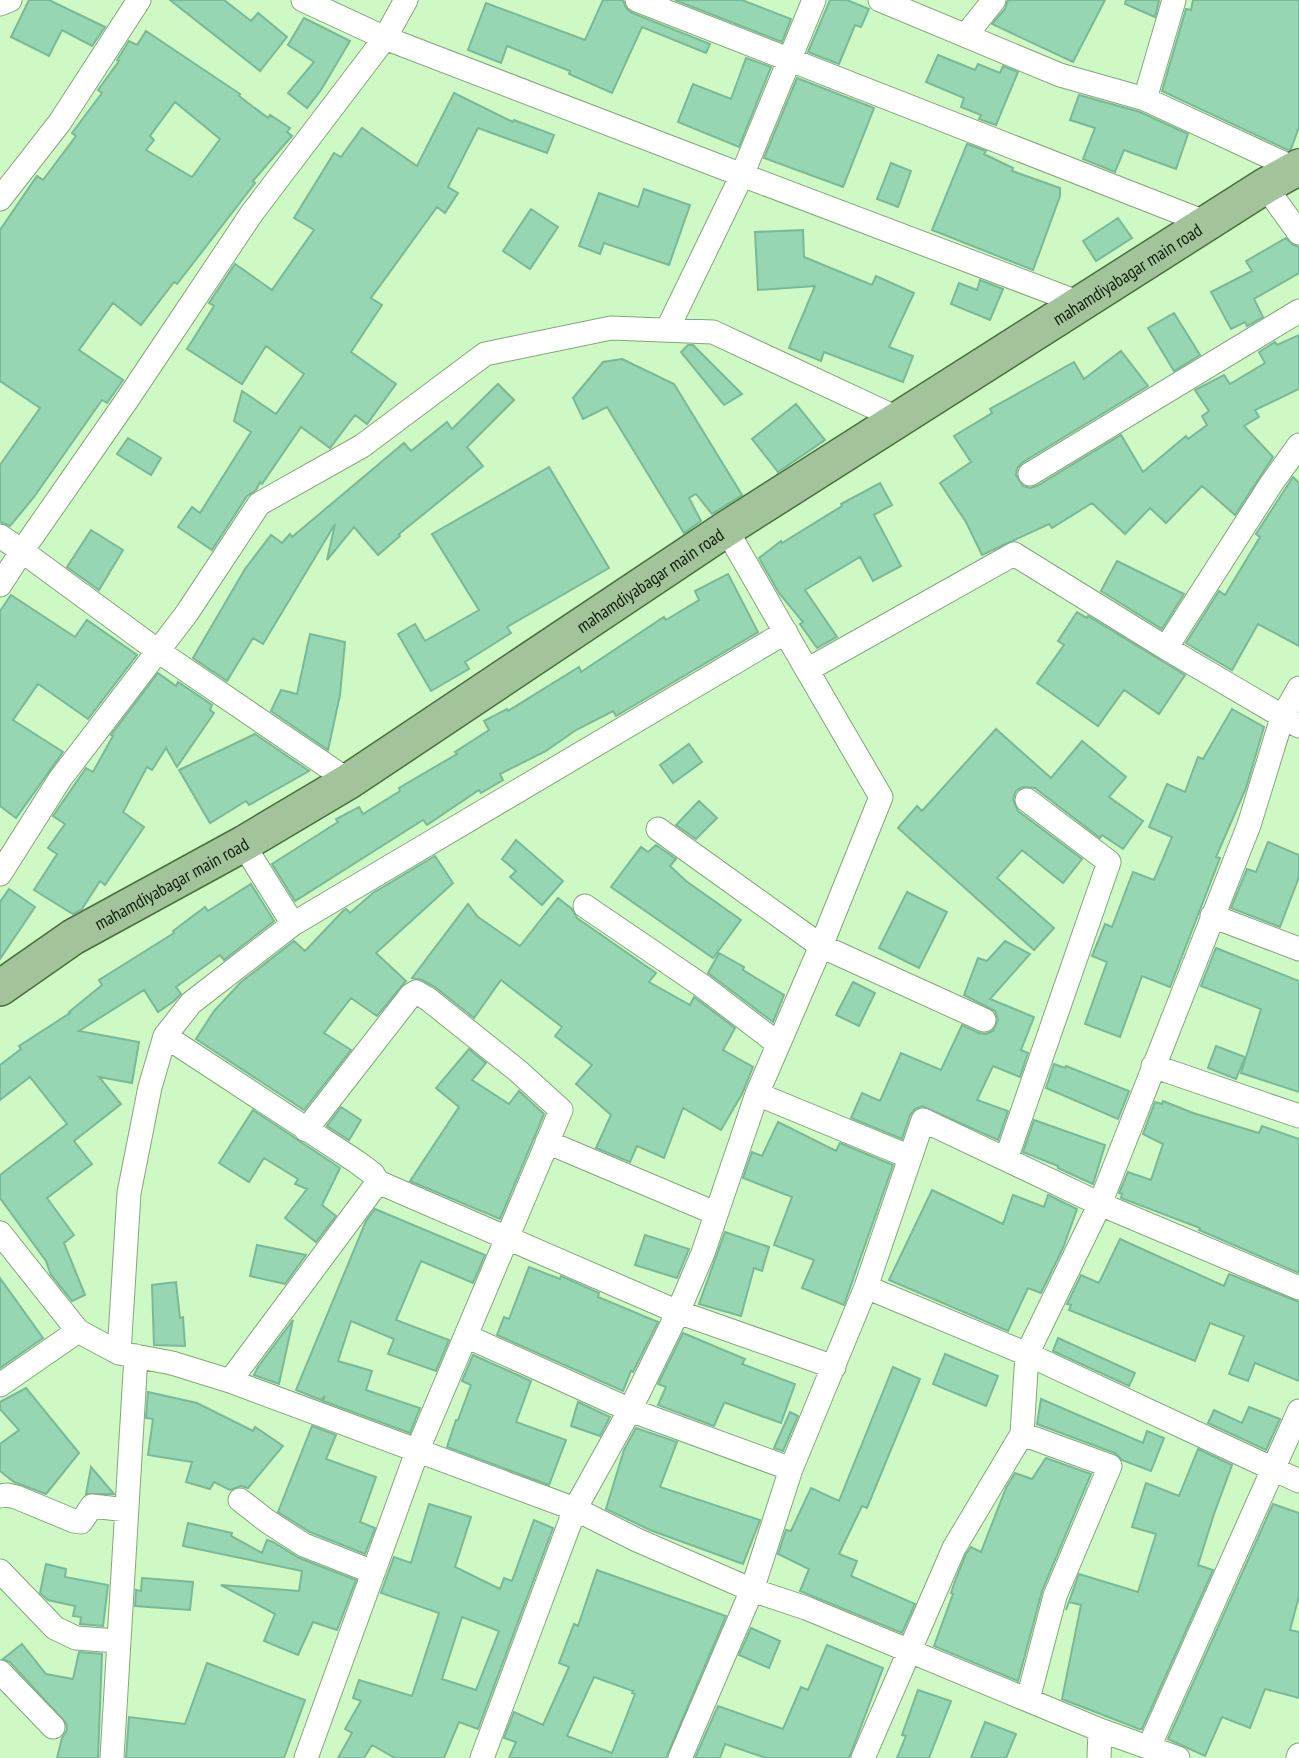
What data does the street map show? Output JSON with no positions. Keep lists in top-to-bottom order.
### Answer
{
  "streets": {
    "main road": ["mahamdiyabagar main road"]
  }
}
